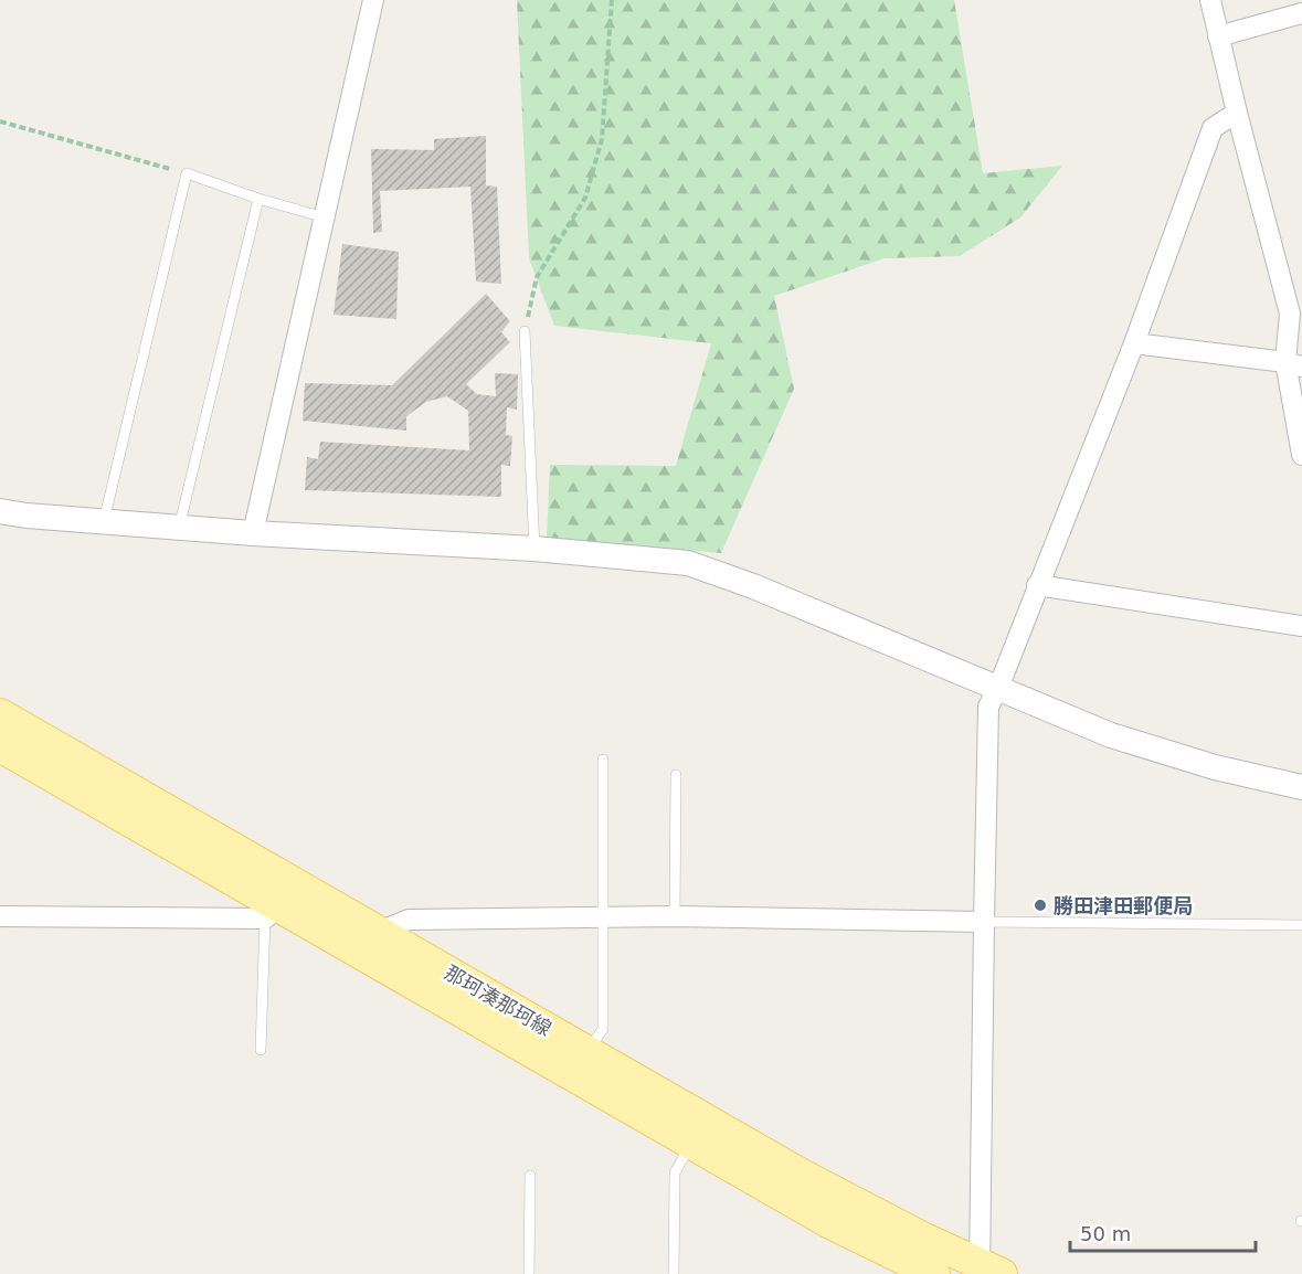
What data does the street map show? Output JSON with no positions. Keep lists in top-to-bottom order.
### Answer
{
  "streets": {
    "main road": ["那珂湊那珂線"]
  },
  "places": ["勝田津田郵便局"],
  "scale_bar": "50 m"
}
